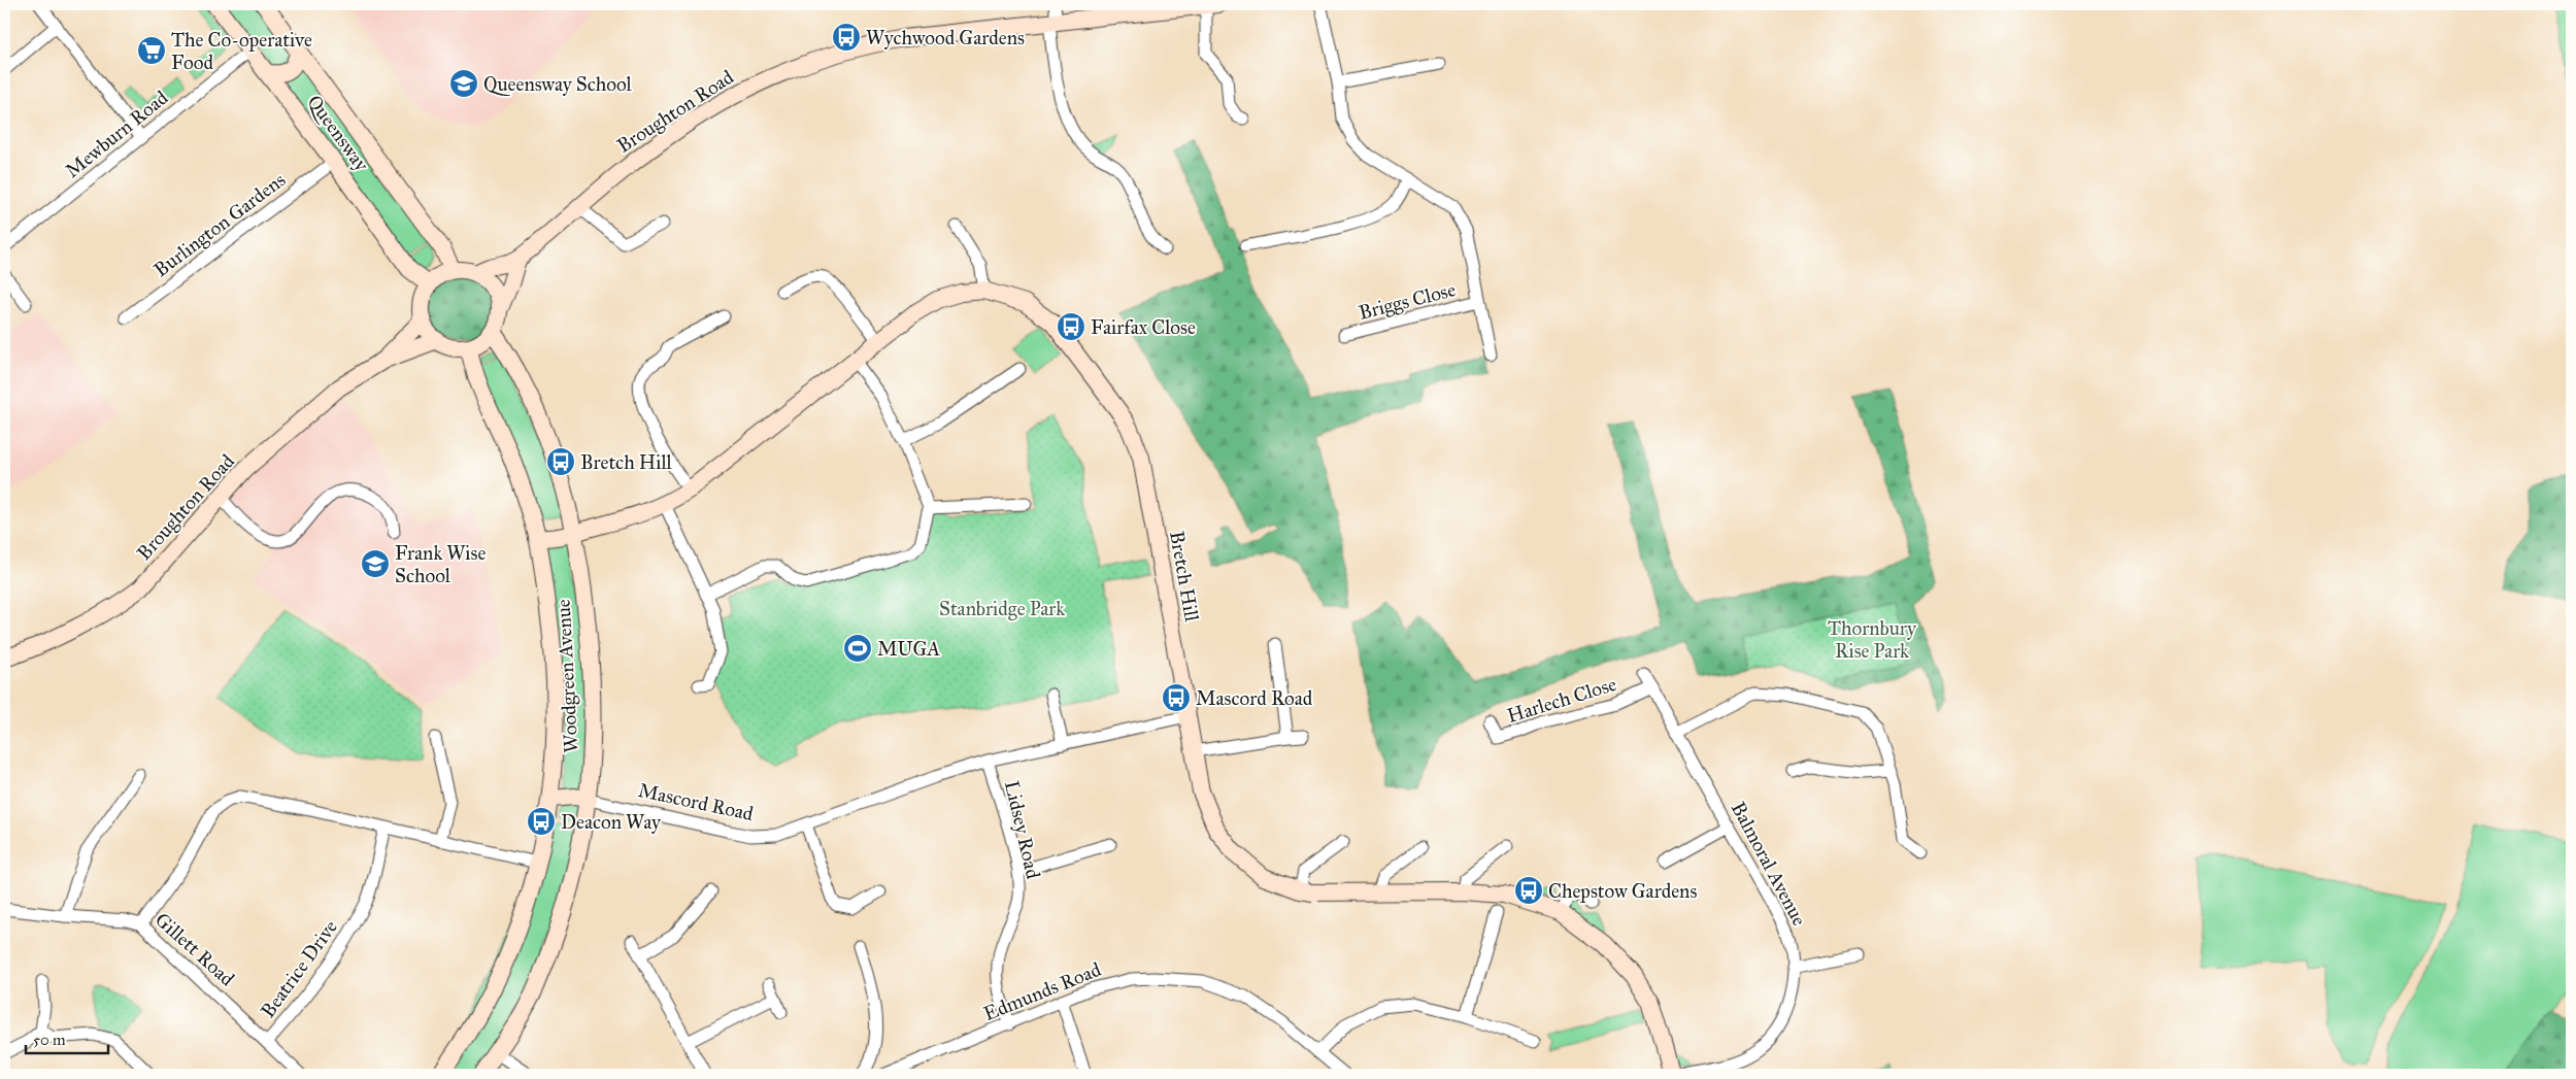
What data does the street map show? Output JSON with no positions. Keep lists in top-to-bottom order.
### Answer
{
  "streets": {
    "street": [
      "Broughton Road",
      "Queensway",
      "Mewburn Road",
      "Burlington Gardens",
      "Briggs Close",
      "Bretch Hill",
      "Woodgreen Avenue",
      "Harlech Close",
      "Mascord Road",
      "Lidsey Road",
      "Balmoral Avenue",
      "Gillett Road",
      "Beatrice Drive",
      "Edmunds Road"
    ]
  },
  "crossings": [
    ["Broughton Road", "Queensway"],
    ["Broughton Road", "Woodgreen Avenue"],
    ["Queensway", "Mewburn Road"],
    ["Queensway", "Burlington Gardens"],
    ["Queensway", "Woodgreen Avenue"],
    ["Bretch Hill", "Woodgreen Avenue"],
    ["Bretch Hill", "Mascord Road"],
    ["Bretch Hill", "Balmoral Avenue"],
    ["Woodgreen Avenue", "Mascord Road"],
    ["Harlech Close", "Balmoral Avenue"],
    ["Mascord Road", "Lidsey Road"],
    ["Lidsey Road", "Edmunds Road"],
    ["Gillett Road", "Beatrice Drive"]
  ],
  "parks": ["Stanbridge Park", "Thornbury Rise Park"],
  "places": {
    "bus stop": [
      "Wychwood Gardens",
      "Fairfax Close",
      "Bretch Hill",
      "Mascord Road",
      "Deacon Way",
      "Chepstow Gardens"
    ],
    "supermarket": ["The Co-operative Food"],
    "school or university": ["Queensway School", "Frank Wise School"],
    "sports": ["MUGA"]
  },
  "scale_bar": "50 m"
}
